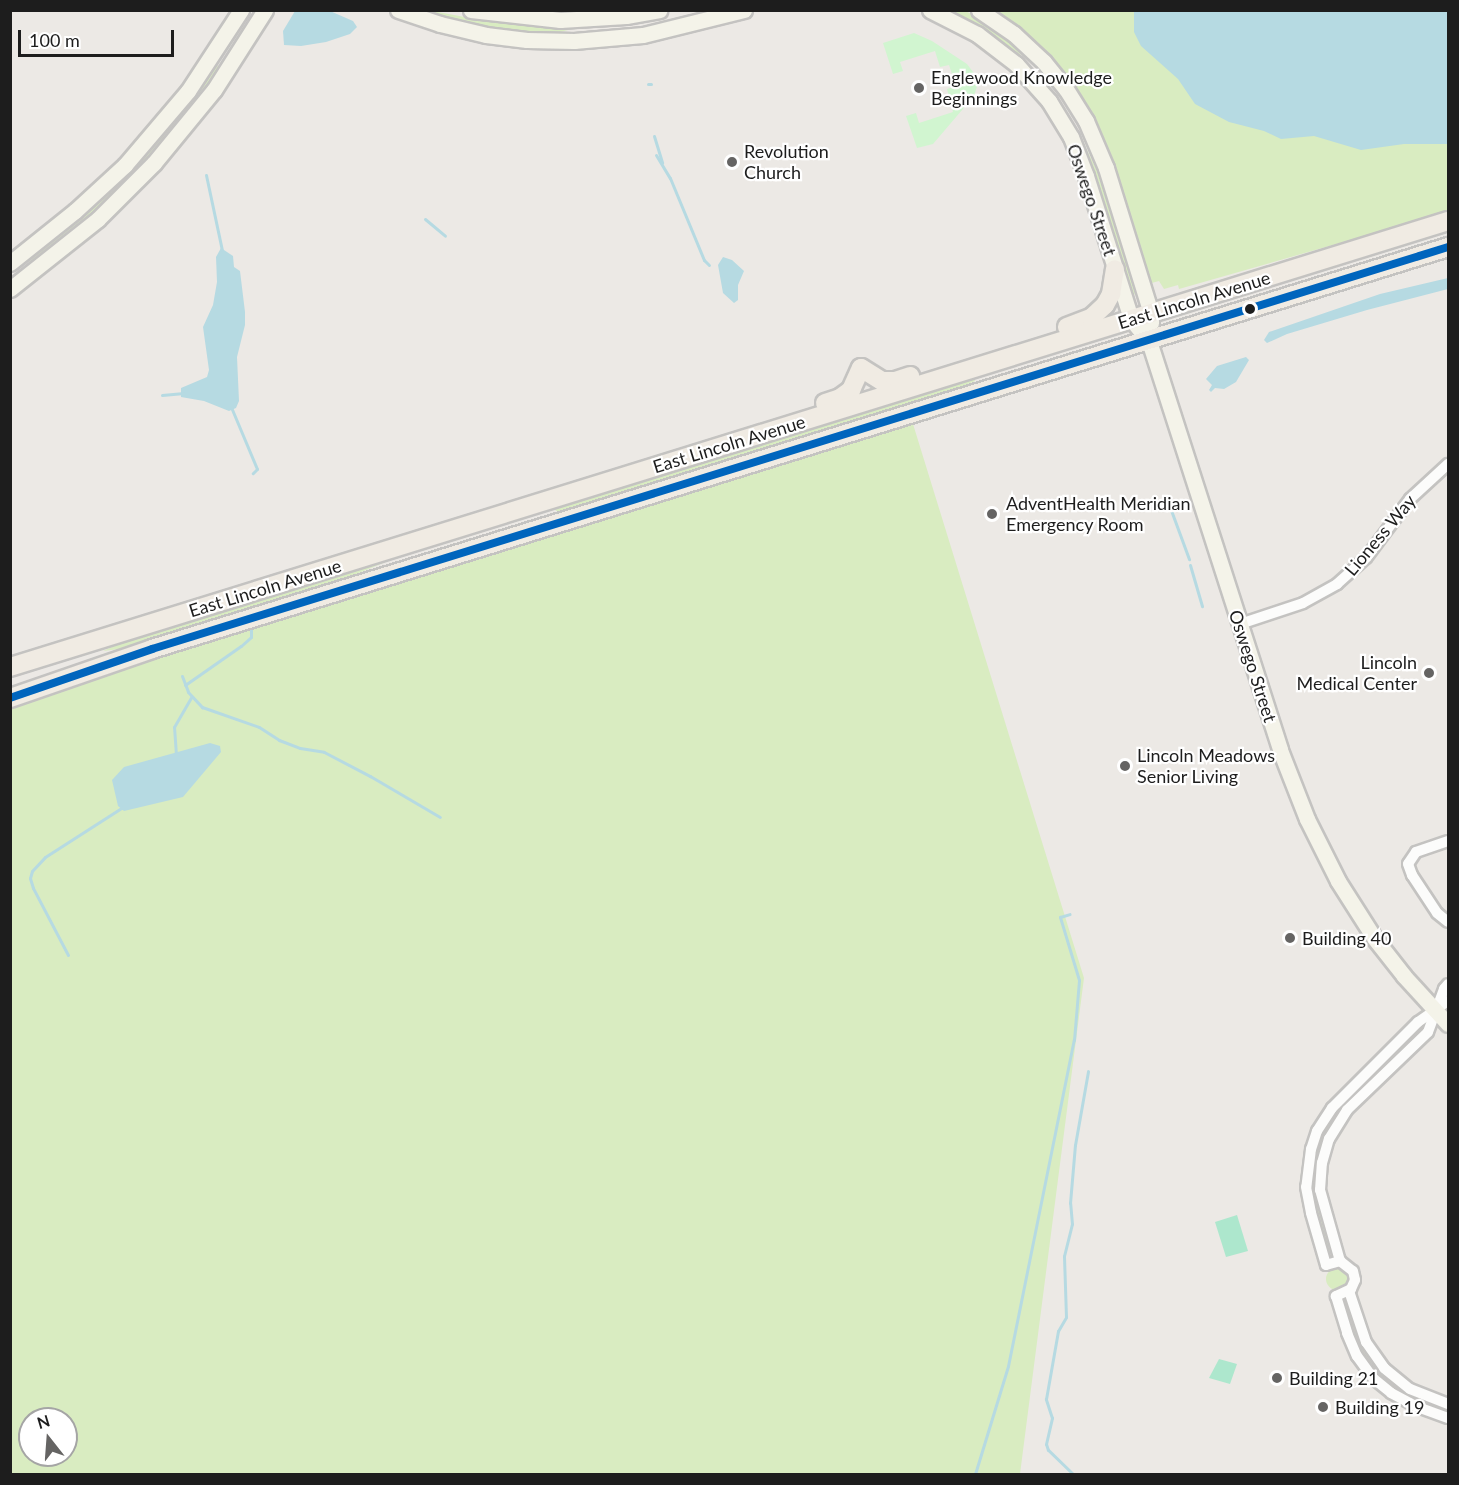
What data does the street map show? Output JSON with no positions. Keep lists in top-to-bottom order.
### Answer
{
  "streets": {
    "main road": ["Oswego Street", "East Lincoln Avenue"],
    "street": ["Lioness Way"]
  },
  "crossings": [
    ["Oswego Street", "East Lincoln Avenue"],
    ["Oswego Street", "Lioness Way"]
  ],
  "places": [
    "Englewood Knowledge Beginnings",
    "Revolution Church",
    "AdventHealth Meridian Emergency Room",
    "Lincoln Medical Center",
    "Lincoln Meadows Senior Living",
    "Building 40",
    "Building 21",
    "Building 19"
  ],
  "scale_bar": "100 m",
  "north": "top"
}
